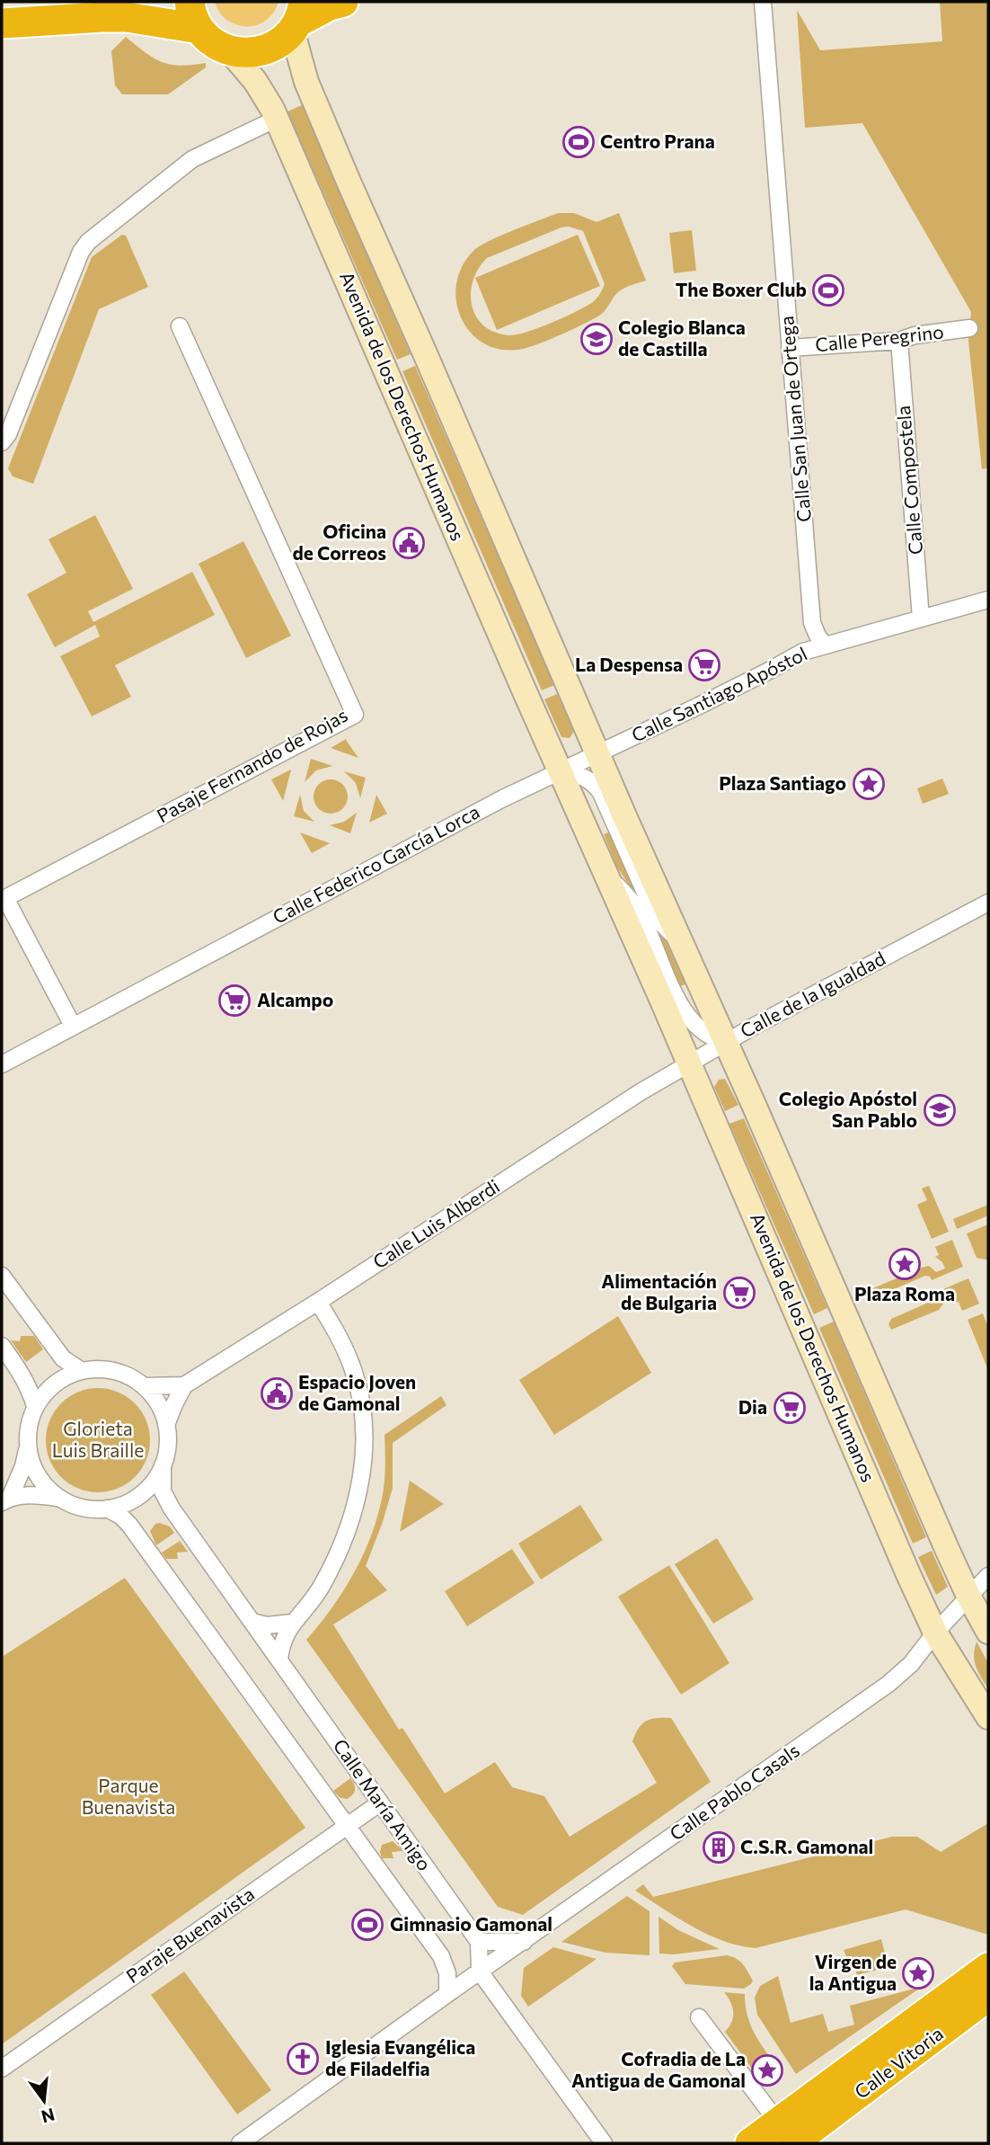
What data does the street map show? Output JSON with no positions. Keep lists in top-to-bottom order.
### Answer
{
  "streets": {
    "highway": ["Calle Vitoria"],
    "street": [
      "Calle Peregrino",
      "Avenida de los Derechos Humanos",
      "Calle San Juan de Ortega",
      "Calle Compostela",
      "Calle Santiago Apóstol",
      "Pasaje Fernando de Rojas",
      "Calle Federico García Lorca",
      "Calle de la Igualdad",
      "Calle Luis Alberdi",
      "Calle Pablo Casals",
      "Calle María Amigo",
      "Paraje Buenavista"
    ]
  },
  "crossings": [
    ["Calle Peregrino", "Calle San Juan de Ortega"],
    ["Calle Peregrino", "Calle Compostela"],
    ["Avenida de los Derechos Humanos", "Calle Federico García Lorca"],
    ["Avenida de los Derechos Humanos", "Calle de la Igualdad"],
    ["Avenida de los Derechos Humanos", "Calle Luis Alberdi"],
    ["Avenida de los Derechos Humanos", "Calle Pablo Casals"],
    ["Calle San Juan de Ortega", "Calle Santiago Apóstol"],
    ["Calle Compostela", "Calle Santiago Apóstol"],
    ["Pasaje Fernando de Rojas", "Calle Federico García Lorca"],
    ["Calle María Amigo", "Paraje Buenavista"]
  ],
  "parks": ["Glorieta Luis Braille", "Parque Buenavista"],
  "places": {
    "sports": ["Centro Prana", "The Boxer Club", "Gimnasio Gamonal"],
    "school or university": ["Colegio Blanca de Castilla", "Colegio Apóstol San Pablo"],
    "public building": ["Oficina de Correos", "Espacio Joven de Gamonal"],
    "supermarket": [
      "La Despensa",
      "Alcampo",
      "Alimentación de Bulgaria",
      "Dia"
    ],
    "place": [
      "Plaza Santiago",
      "Plaza Roma",
      "Virgen de la Antigua",
      "Cofradia de La Antigua de Gamonal"
    ],
    "building": ["C.S.R. Gamonal"],
    "church": ["Iglesia Evangélica de Filadelfia"]
  },
  "north": "bottom"
}
